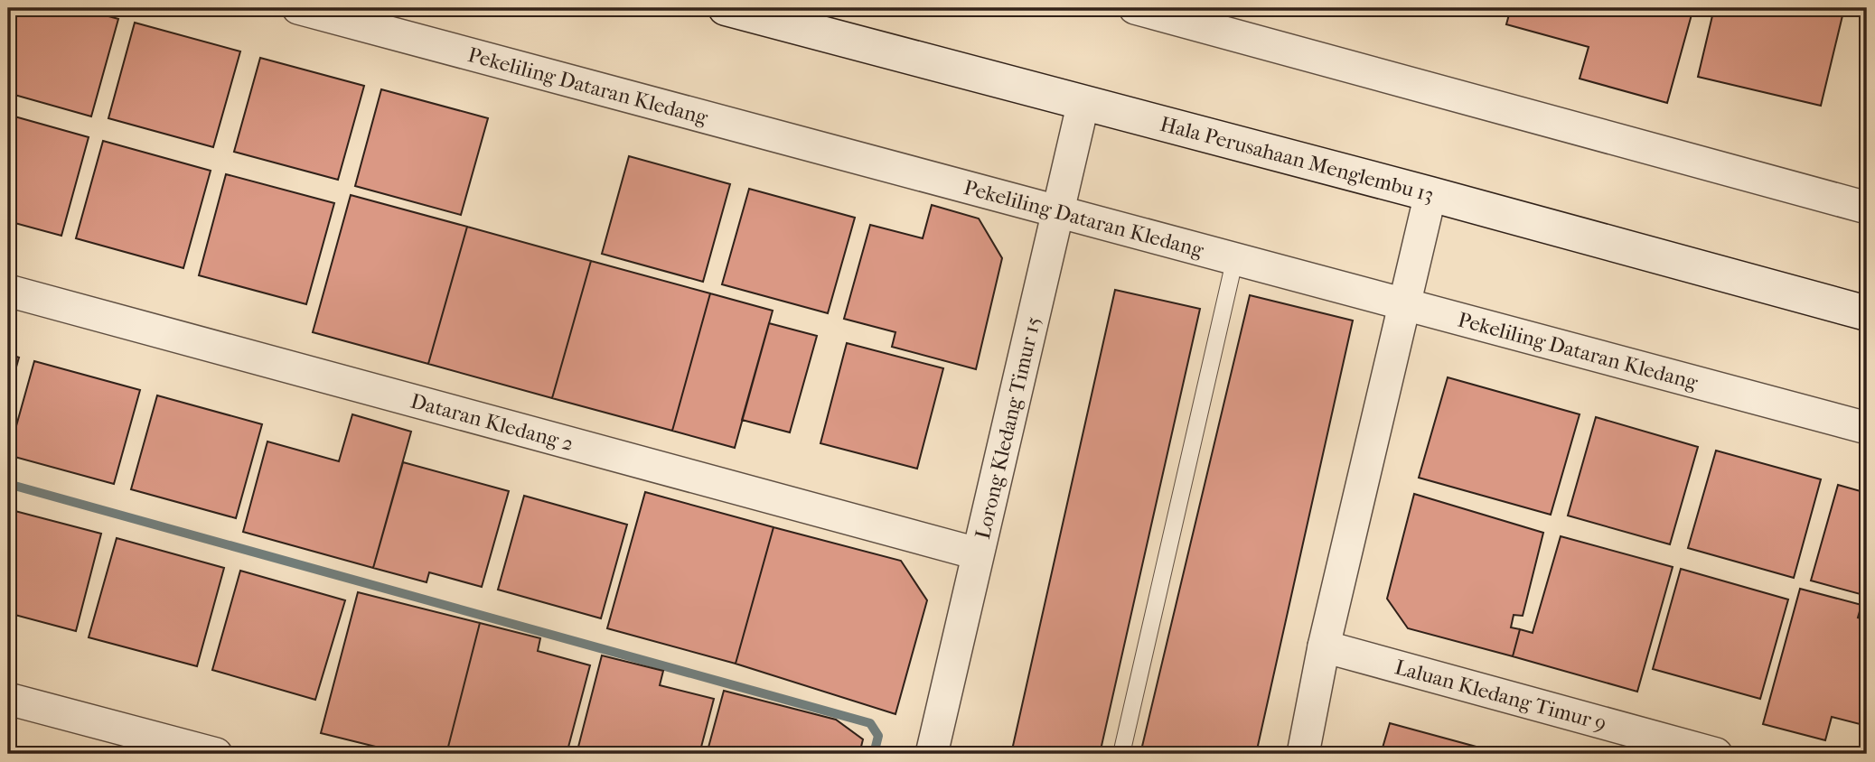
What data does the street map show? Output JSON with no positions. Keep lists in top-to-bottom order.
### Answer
{
  "streets": {
    "street": [
      "Pekeliling Dataran Kledang",
      "Hala Perusahaan Menglembu 13",
      "Dataran Kledang 2",
      "Lorong Kledang Timur 15",
      "Laluan Kledang Timur 9"
    ]
  },
  "crossings": [
    ["Pekeliling Dataran Kledang", "Lorong Kledang Timur 15"],
    ["Hala Perusahaan Menglembu 13", "Lorong Kledang Timur 15"],
    ["Dataran Kledang 2", "Lorong Kledang Timur 15"]
  ]
}
